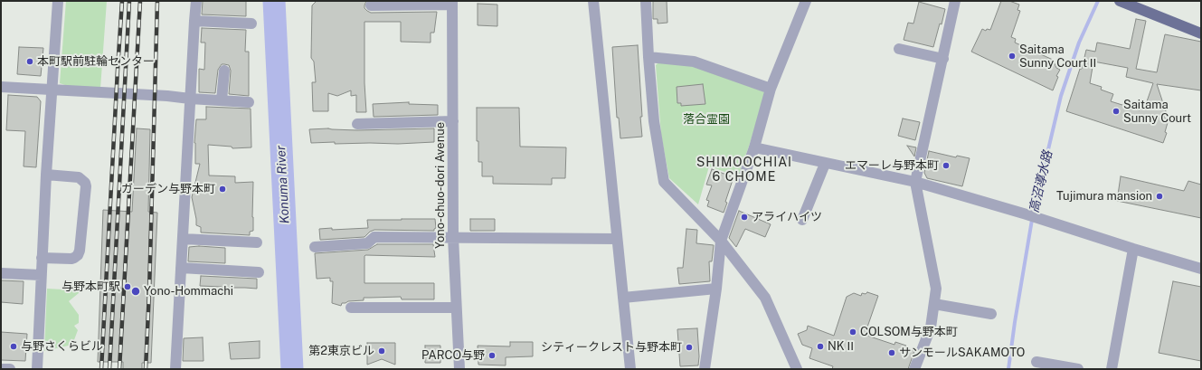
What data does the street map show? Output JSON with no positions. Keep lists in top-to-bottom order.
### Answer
{
  "streets": {
    "street": ["Yono-chuo-dori Avenue"]
  },
  "districts": ["SHIMOOCHIAI 6 CHOME"],
  "water": ["高沼導水路", "Konuma River"],
  "parks": ["落合霊園"],
  "places": [
    "Saitama Sunny CourtⅡ",
    "本町駅前駐輪センター",
    "Saitama Sunny Court",
    "エマーレ与野本町",
    "ガーデン与野本町",
    "Tujimura mansion",
    "アライハイツ",
    "与野本町駅",
    "Yono-Hommachi",
    "COLSOM与野本町",
    "与野さくらビル",
    "NKⅡ",
    "シティークレスト与野本町",
    "第2東京ビル",
    "サンモールSAKAMOTO",
    "PARCO与野"
  ]
}
